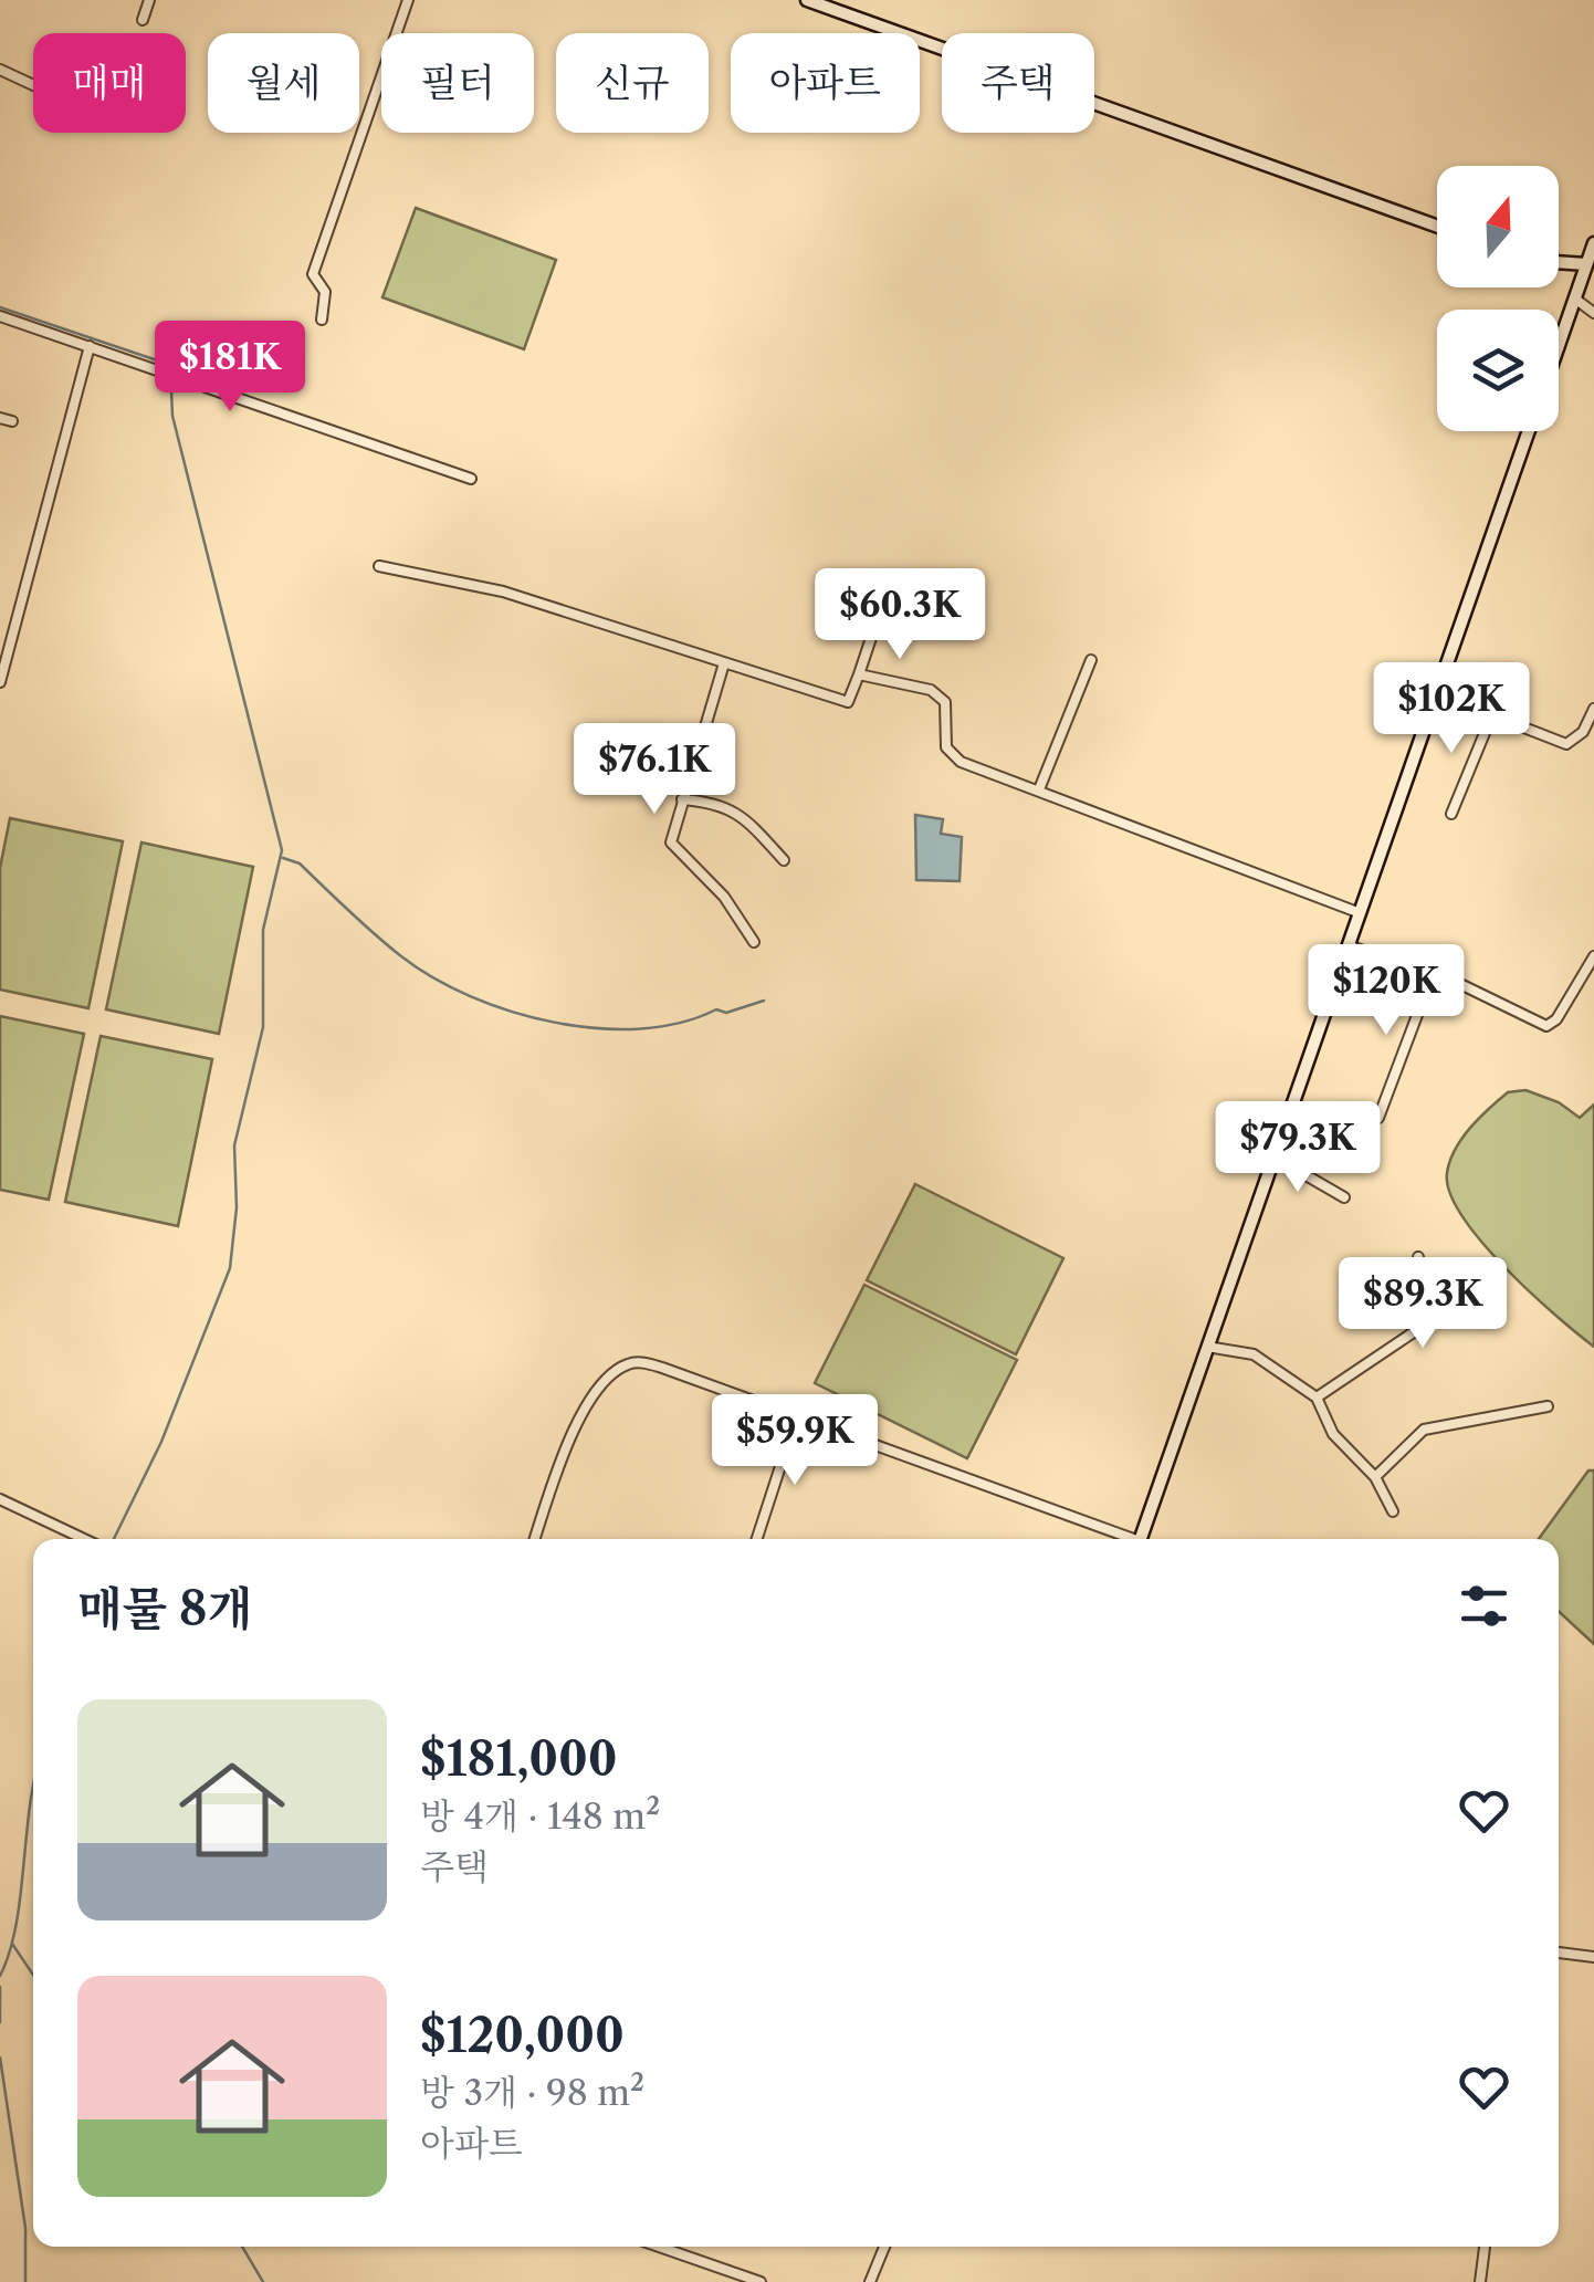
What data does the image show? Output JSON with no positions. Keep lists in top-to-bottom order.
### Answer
{
  "north": "top",
  "page": {
    "chip": [
      "매매",
      "월세",
      "필터",
      "신규",
      "아파트",
      "주택"
    ],
    "price": [
      "$181K",
      "$60.3K",
      "$102K",
      "$76.1K",
      "$120K",
      "$79.3K",
      "$89.3K",
      "$59.9K"
    ],
    "heading": "매물 8개",
    "list": [
      {
        "name": "$181,000",
        "note": "방 4개 · 148 m² · 주택"
      },
      {
        "name": "$120,000",
        "note": "방 3개 · 98 m² · 아파트"
      }
    ]
  }
}
